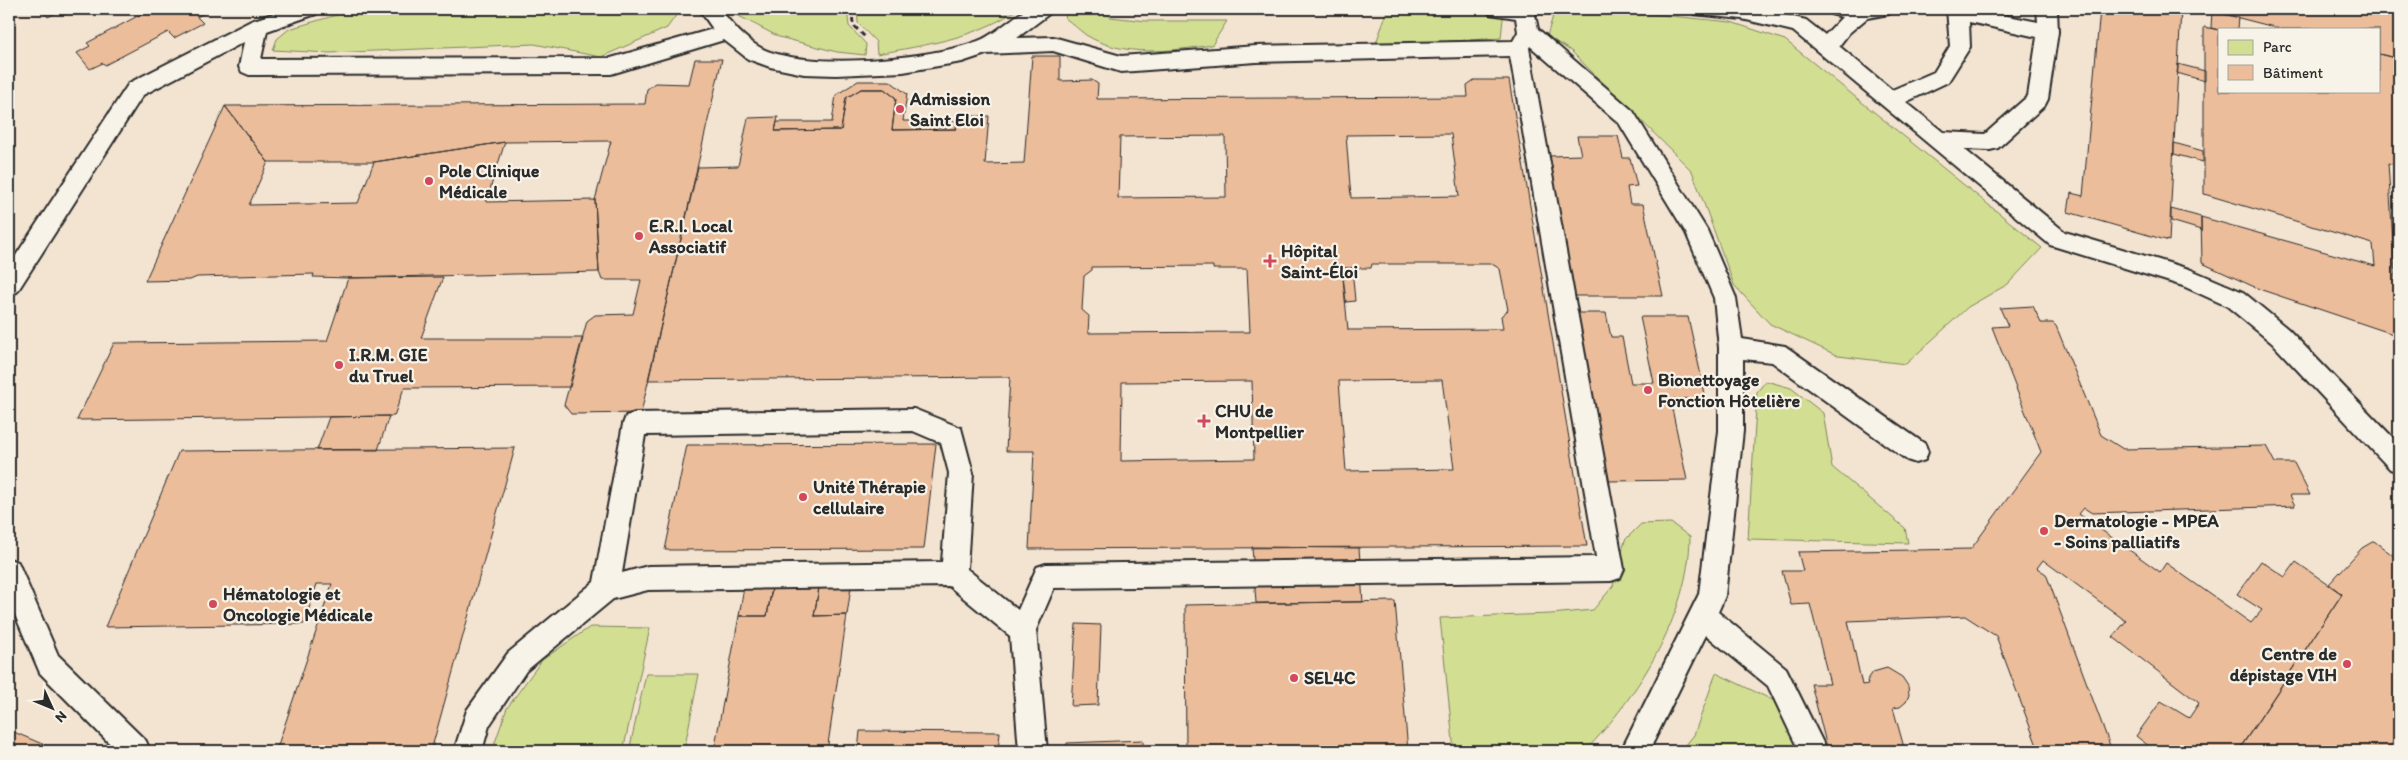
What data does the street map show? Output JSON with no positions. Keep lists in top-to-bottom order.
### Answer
{
  "places": {
    "other": [
      "Admission Saint Eloi",
      "Pole Clinique Médicale",
      "E.R.I. Local Associatif",
      "I.R.M. GIE du Truel",
      "Bionettoyage Fonction Hôtelière",
      "Unité Thérapie cellulaire",
      "Dermatologie - MPEA - Soins palliatifs",
      "Hématologie et Oncologie Médicale",
      "Centre de dépistage VIH",
      "SEL4C"
    ],
    "health": ["Hôpital Saint-Éloi", "CHU de Montpellier"]
  },
  "legend": ["Parc", "Bâtiment"],
  "north": "bottom right"
}
